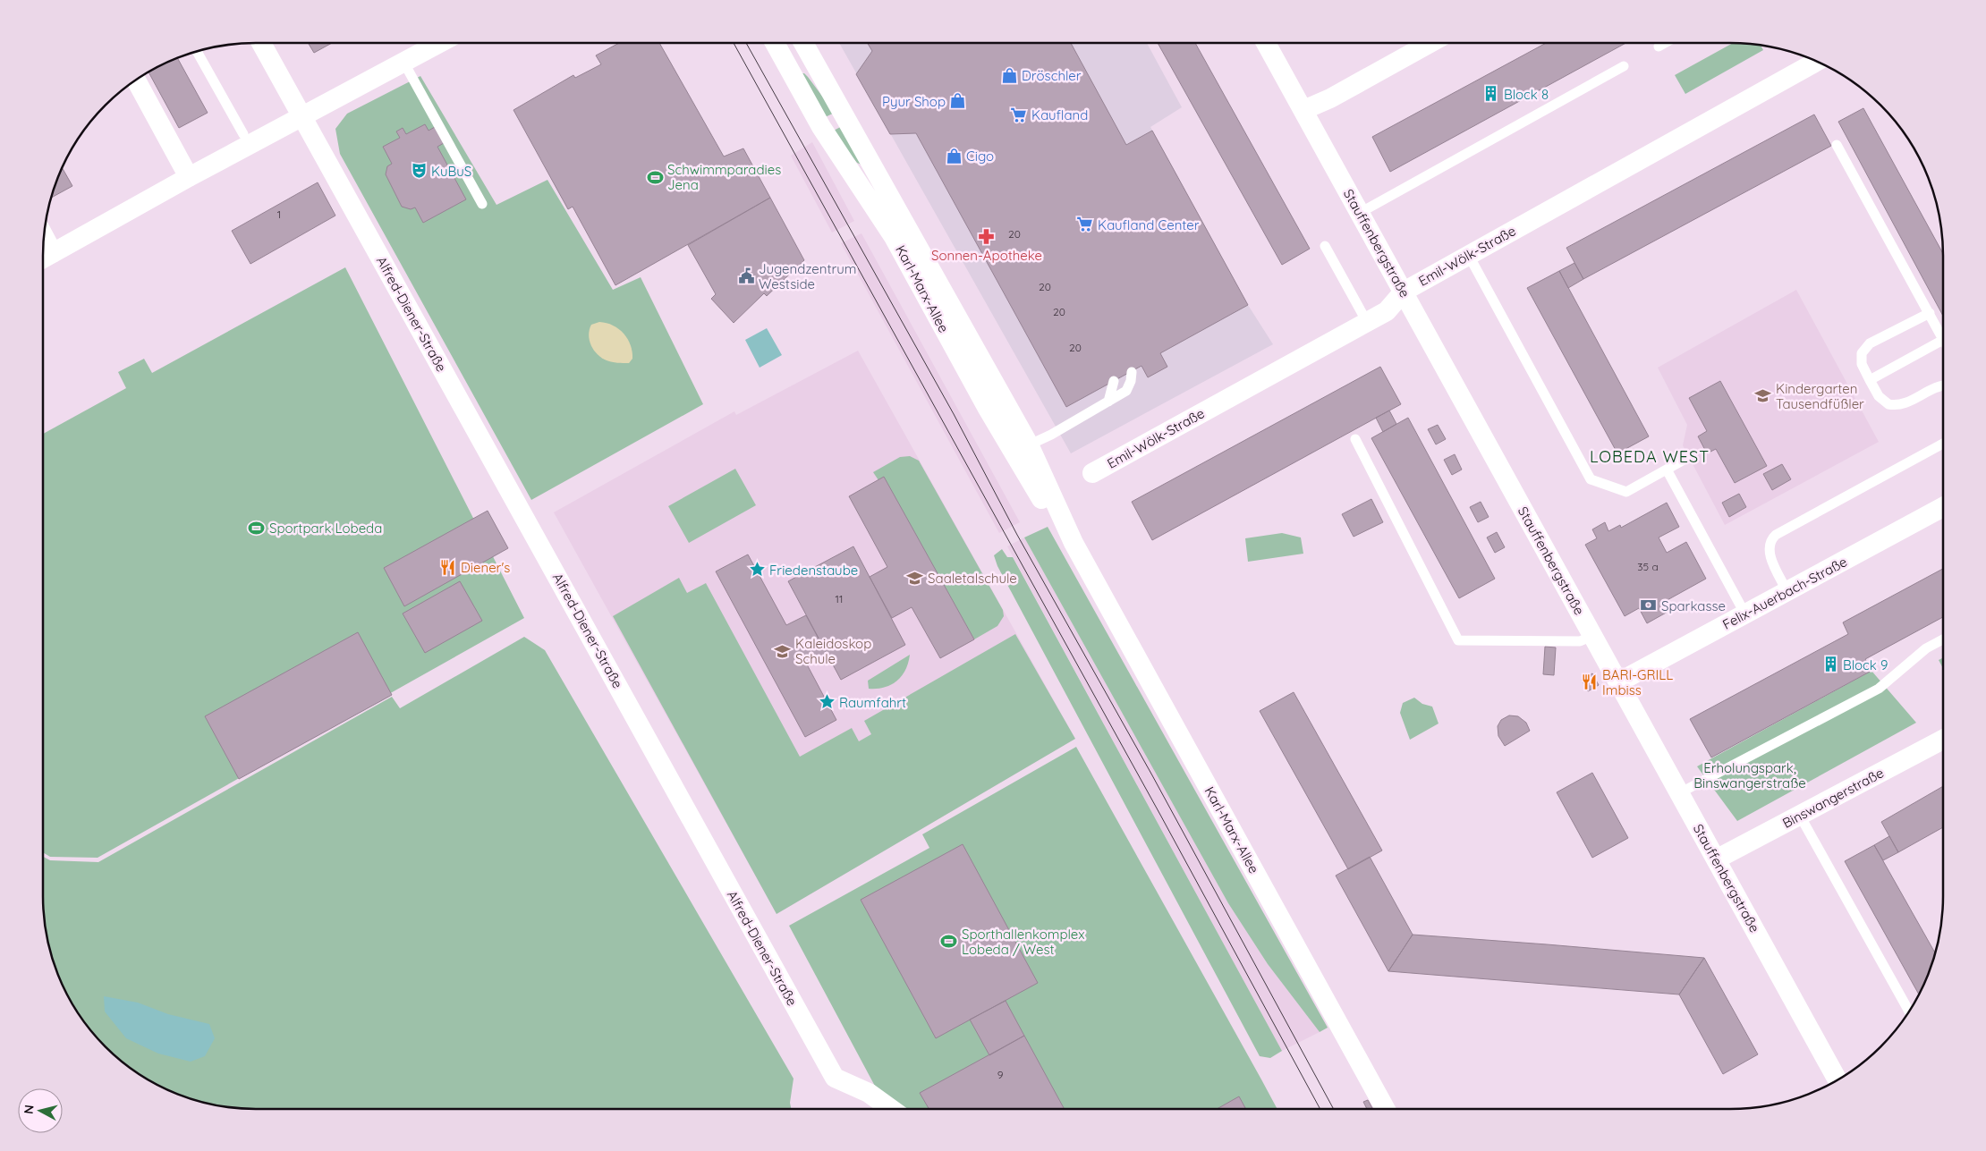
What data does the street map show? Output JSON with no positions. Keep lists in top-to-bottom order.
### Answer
{
  "streets": {
    "street": [
      "Stauffenbergstraße",
      "Emil-Wölk-Straße",
      "Karl-Marx-Allee",
      "Alfred-Diener-Straße",
      "Felix-Auerbach-Straße",
      "Binswangerstraße"
    ]
  },
  "crossings": [
    ["Stauffenbergstraße", "Emil-Wölk-Straße"],
    ["Stauffenbergstraße", "Felix-Auerbach-Straße"],
    ["Stauffenbergstraße", "Binswangerstraße"]
  ],
  "districts": ["LOBEDA WEST"],
  "parks": ["Erholungspark, Binswangerstraße"],
  "places": {
    "shop": ["Dröschler", "Pyur Shop", "Cigo"],
    "building": ["Block 8", "Block 9"],
    "supermarket": ["Kaufland", "Kaufland Center"],
    "theatre": ["KuBuS"],
    "sports": ["Schwimmparadies Jena", "Sportpark Lobeda", "Sporthallenkomplex Lobeda / West"],
    "pharmacy": ["Sonnen-Apotheke"],
    "public building": ["Jugendzentrum Westside"],
    "school or university": ["Kindergarten Tausendfüßler", "Saaletalschule", "Kaleidoskop Schule"],
    "restaurant": ["Diener's", "BARI-GRILL Imbiss"],
    "place": ["Friedenstaube", "Raumfahrt"],
    "bank": ["Sparkasse"]
  },
  "house_numbers": [
    "1",
    "20",
    "20",
    "20",
    "20",
    "35 a",
    "11",
    "9"
  ],
  "north": "left"
}
